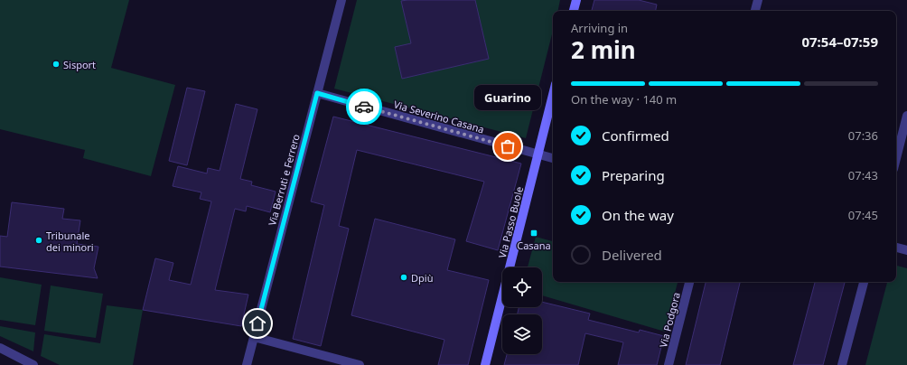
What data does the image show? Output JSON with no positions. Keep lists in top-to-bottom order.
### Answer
{
  "streets": {
    "street": [
      "Via Severino Casana",
      "Via Berruti e Ferrero",
      "Via Passo Buole",
      "Via Podgora"
    ]
  },
  "crossings": [
    ["Via Severino Casana", "Via Berruti e Ferrero"],
    ["Via Severino Casana", "Via Passo Buole"]
  ],
  "places": {
    "other": [
      "Sisport",
      "Guarino",
      "Tribunale dei minori",
      "Dpiù"
    ],
    "transit": ["Casana"]
  },
  "page": {
    "heading": ["2 min", "Arriving in", "07:54–07:59"],
    "bar": "On the way · 140 m",
    "bubble": "Guarino",
    "list": [
      ["Confirmed", "07:36"],
      ["Preparing", "07:43"],
      ["On the way", "07:45"],
      "Delivered"
    ]
  }
}
